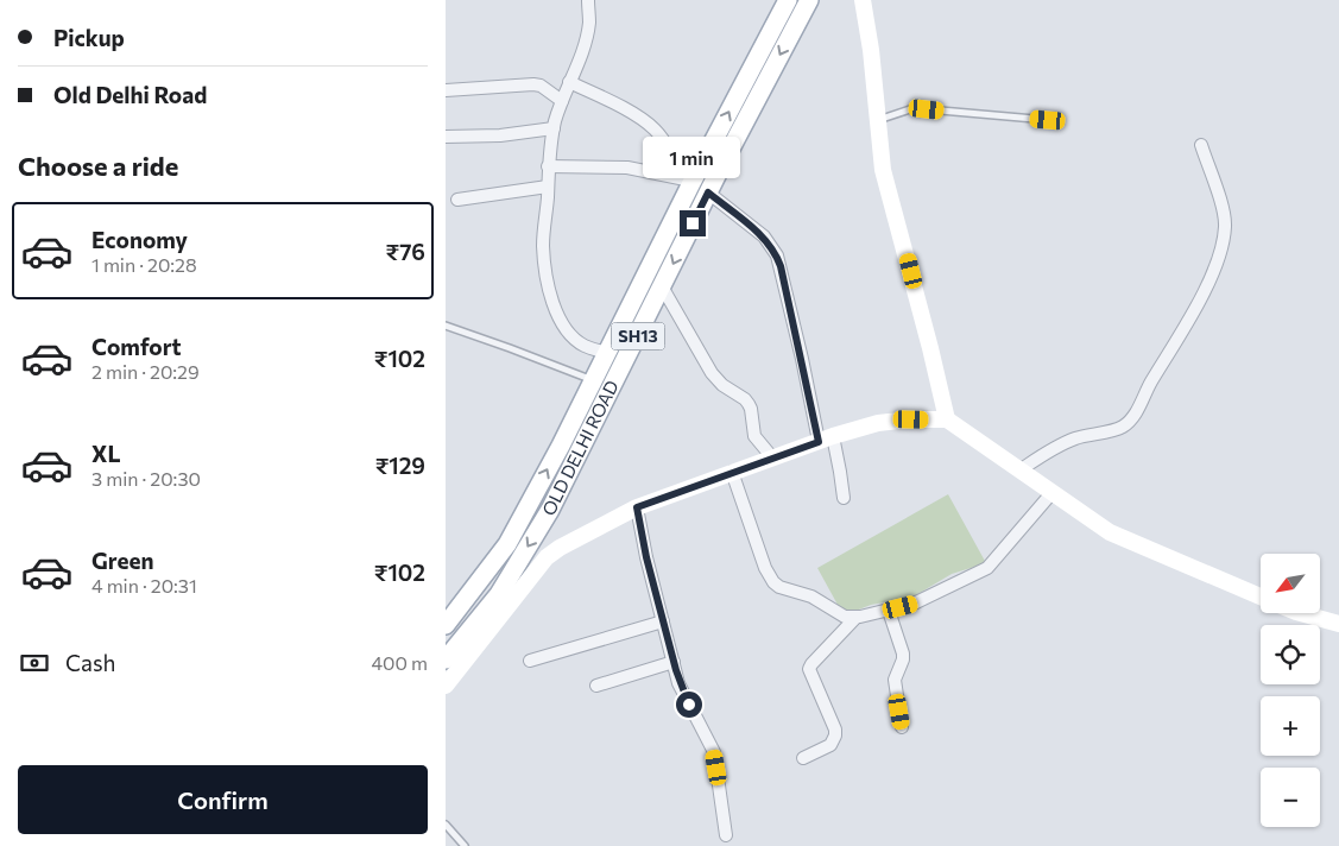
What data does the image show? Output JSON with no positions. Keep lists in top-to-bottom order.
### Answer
{
  "streets": {
    "main road": ["SH13", "OLD DELHI ROAD"]
  },
  "north": "bottom left",
  "page": {
    "banner": ["Pickup", "Old Delhi Road"],
    "heading": "Choose a ride",
    "bubble": "1 min",
    "list": [
      {
        "name": "Economy",
        "note": "1 min · 20:28",
        "value": "₹76"
      },
      {
        "name": "Comfort",
        "note": "2 min · 20:29",
        "value": "₹102"
      },
      {
        "name": "XL",
        "note": "3 min · 20:30",
        "value": "₹129"
      },
      {
        "name": "Green",
        "note": "4 min · 20:31",
        "value": "₹102"
      }
    ],
    "map_buttons": ["+", "−"],
    "pay": ["Cash", "400 m"],
    "buttons": "Confirm"
  }
}
